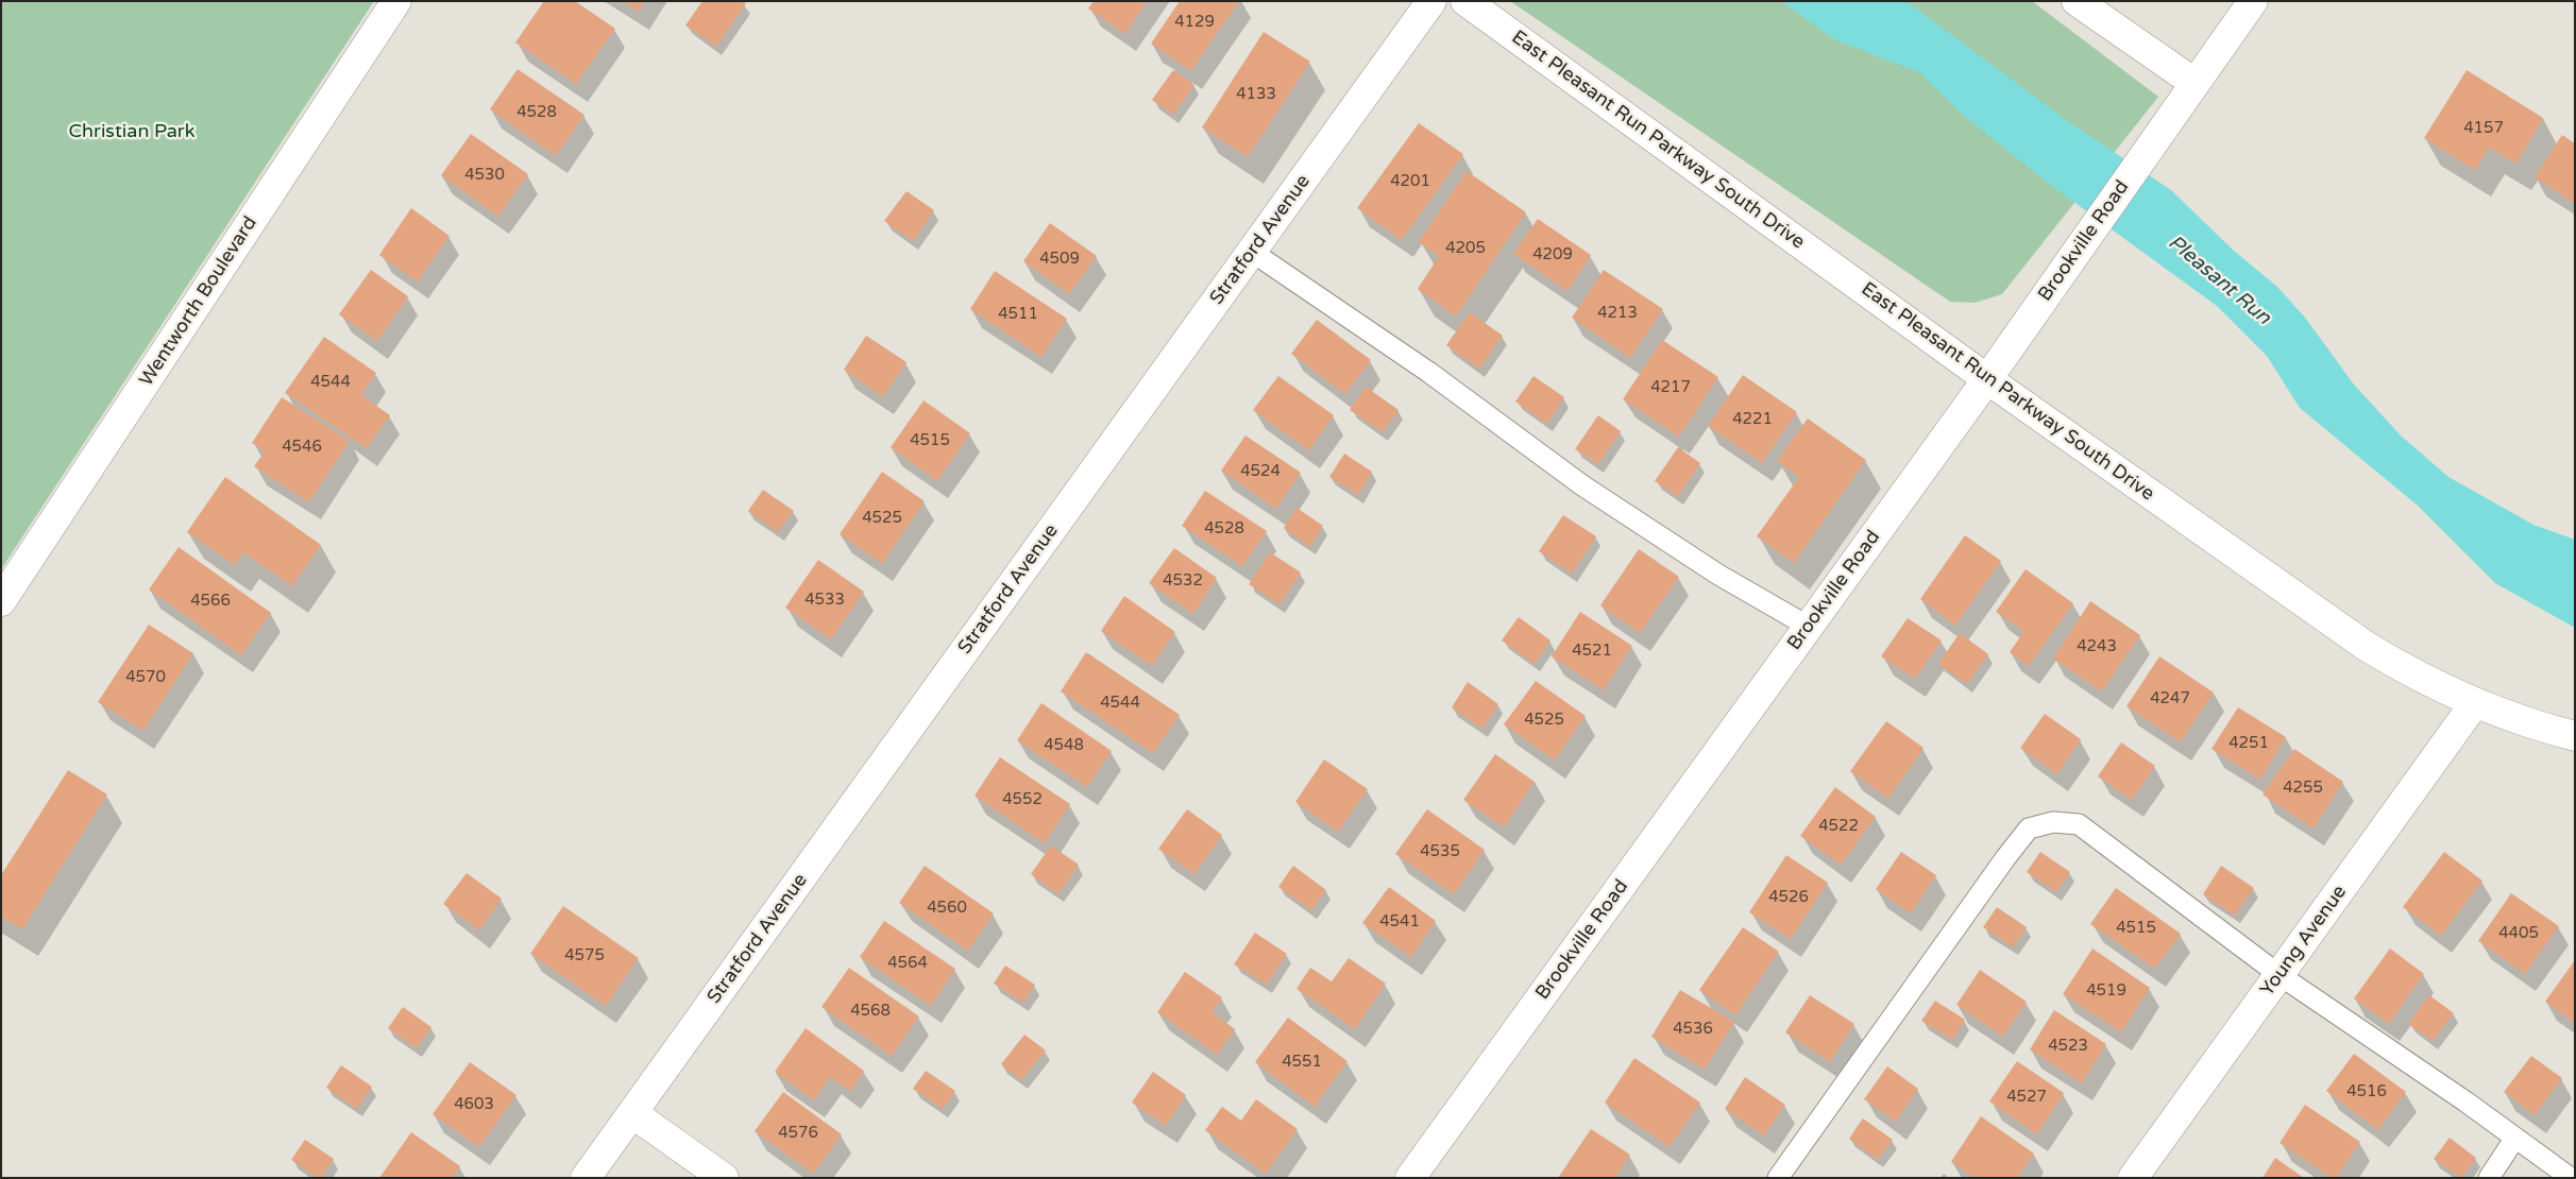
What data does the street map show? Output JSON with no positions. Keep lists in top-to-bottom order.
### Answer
{
  "streets": {
    "street": [
      "East Pleasant Run Parkway South Drive",
      "Stratford Avenue",
      "Brookville Road",
      "Wentworth Boulevard",
      "Young Avenue"
    ]
  },
  "crossings": [
    ["East Pleasant Run Parkway South Drive", "Brookville Road"],
    ["East Pleasant Run Parkway South Drive", "Young Avenue"]
  ],
  "water": ["Pleasant Run"],
  "parks": ["Christian Park"],
  "house_numbers": [
    "4129",
    "4133",
    "4528",
    "4157",
    "4530",
    "4201",
    "4205",
    "4209",
    "4509",
    "4213",
    "4511",
    "4544",
    "4217",
    "4221",
    "4515",
    "4546",
    "4524",
    "4525",
    "4528",
    "4532",
    "4533",
    "4566",
    "4243",
    "4521",
    "4570",
    "4247",
    "4544",
    "4525",
    "4251",
    "4548",
    "4255",
    "4552",
    "4522",
    "4535",
    "4526",
    "4560",
    "4541",
    "4515",
    "4405",
    "4575",
    "4564",
    "4519",
    "4568",
    "4536",
    "4523",
    "4551",
    "4516",
    "4527",
    "4603",
    "4576"
  ]
}
